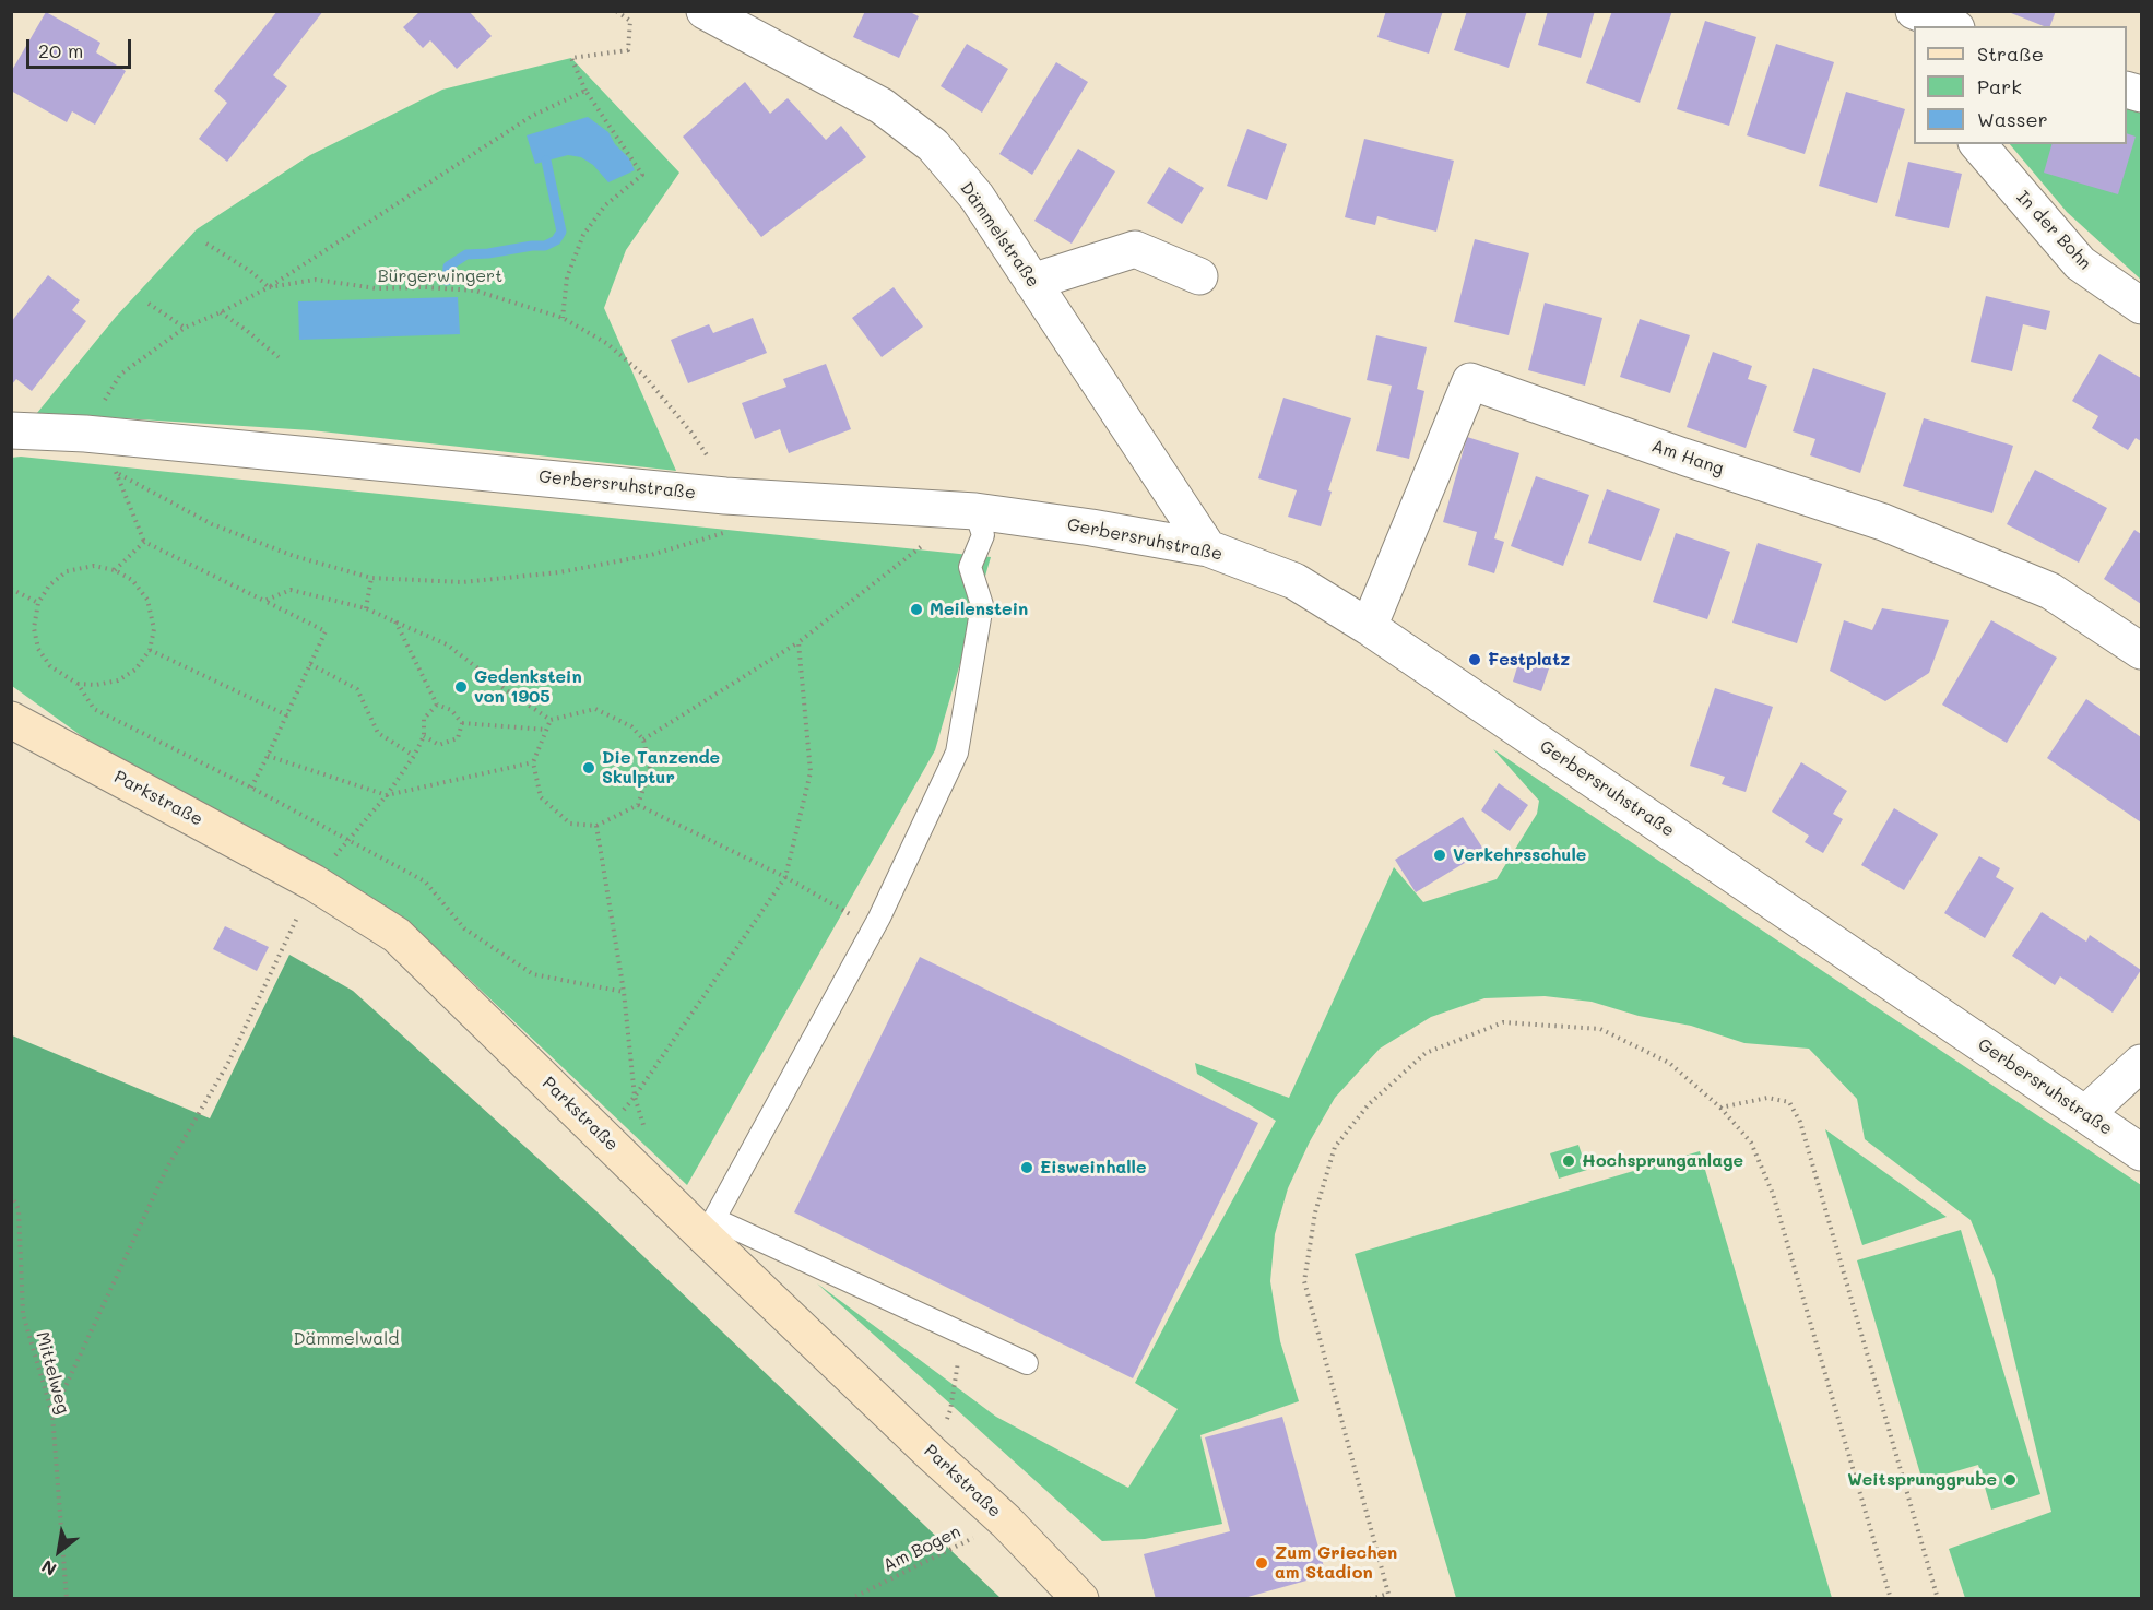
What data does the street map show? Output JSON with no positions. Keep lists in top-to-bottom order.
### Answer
{
  "streets": {
    "street": [
      "In der Bohn",
      "Dämmelstraße",
      "Am Hang",
      "Gerbersruhstraße",
      "Parkstraße"
    ],
    "path": ["Mittelweg", "Am Bogen"]
  },
  "crossings": [
    ["Dämmelstraße", "Gerbersruhstraße"],
    ["Am Hang", "Gerbersruhstraße"],
    ["Parkstraße", "Am Bogen"]
  ],
  "parks": ["Bürgerwingert", "Dämmelwald"],
  "places": [
    "Meilenstein",
    "Festplatz",
    "Gedenkstein von 1905",
    "Die Tanzende Skulptur",
    "Verkehrsschule",
    "Hochsprunganlage",
    "Eisweinhalle",
    "Weitsprunggrube",
    "Zum Griechen am Stadion"
  ],
  "legend": ["Straße", "Park", "Wasser"],
  "scale_bar": "20 m",
  "north": "bottom left"
}
